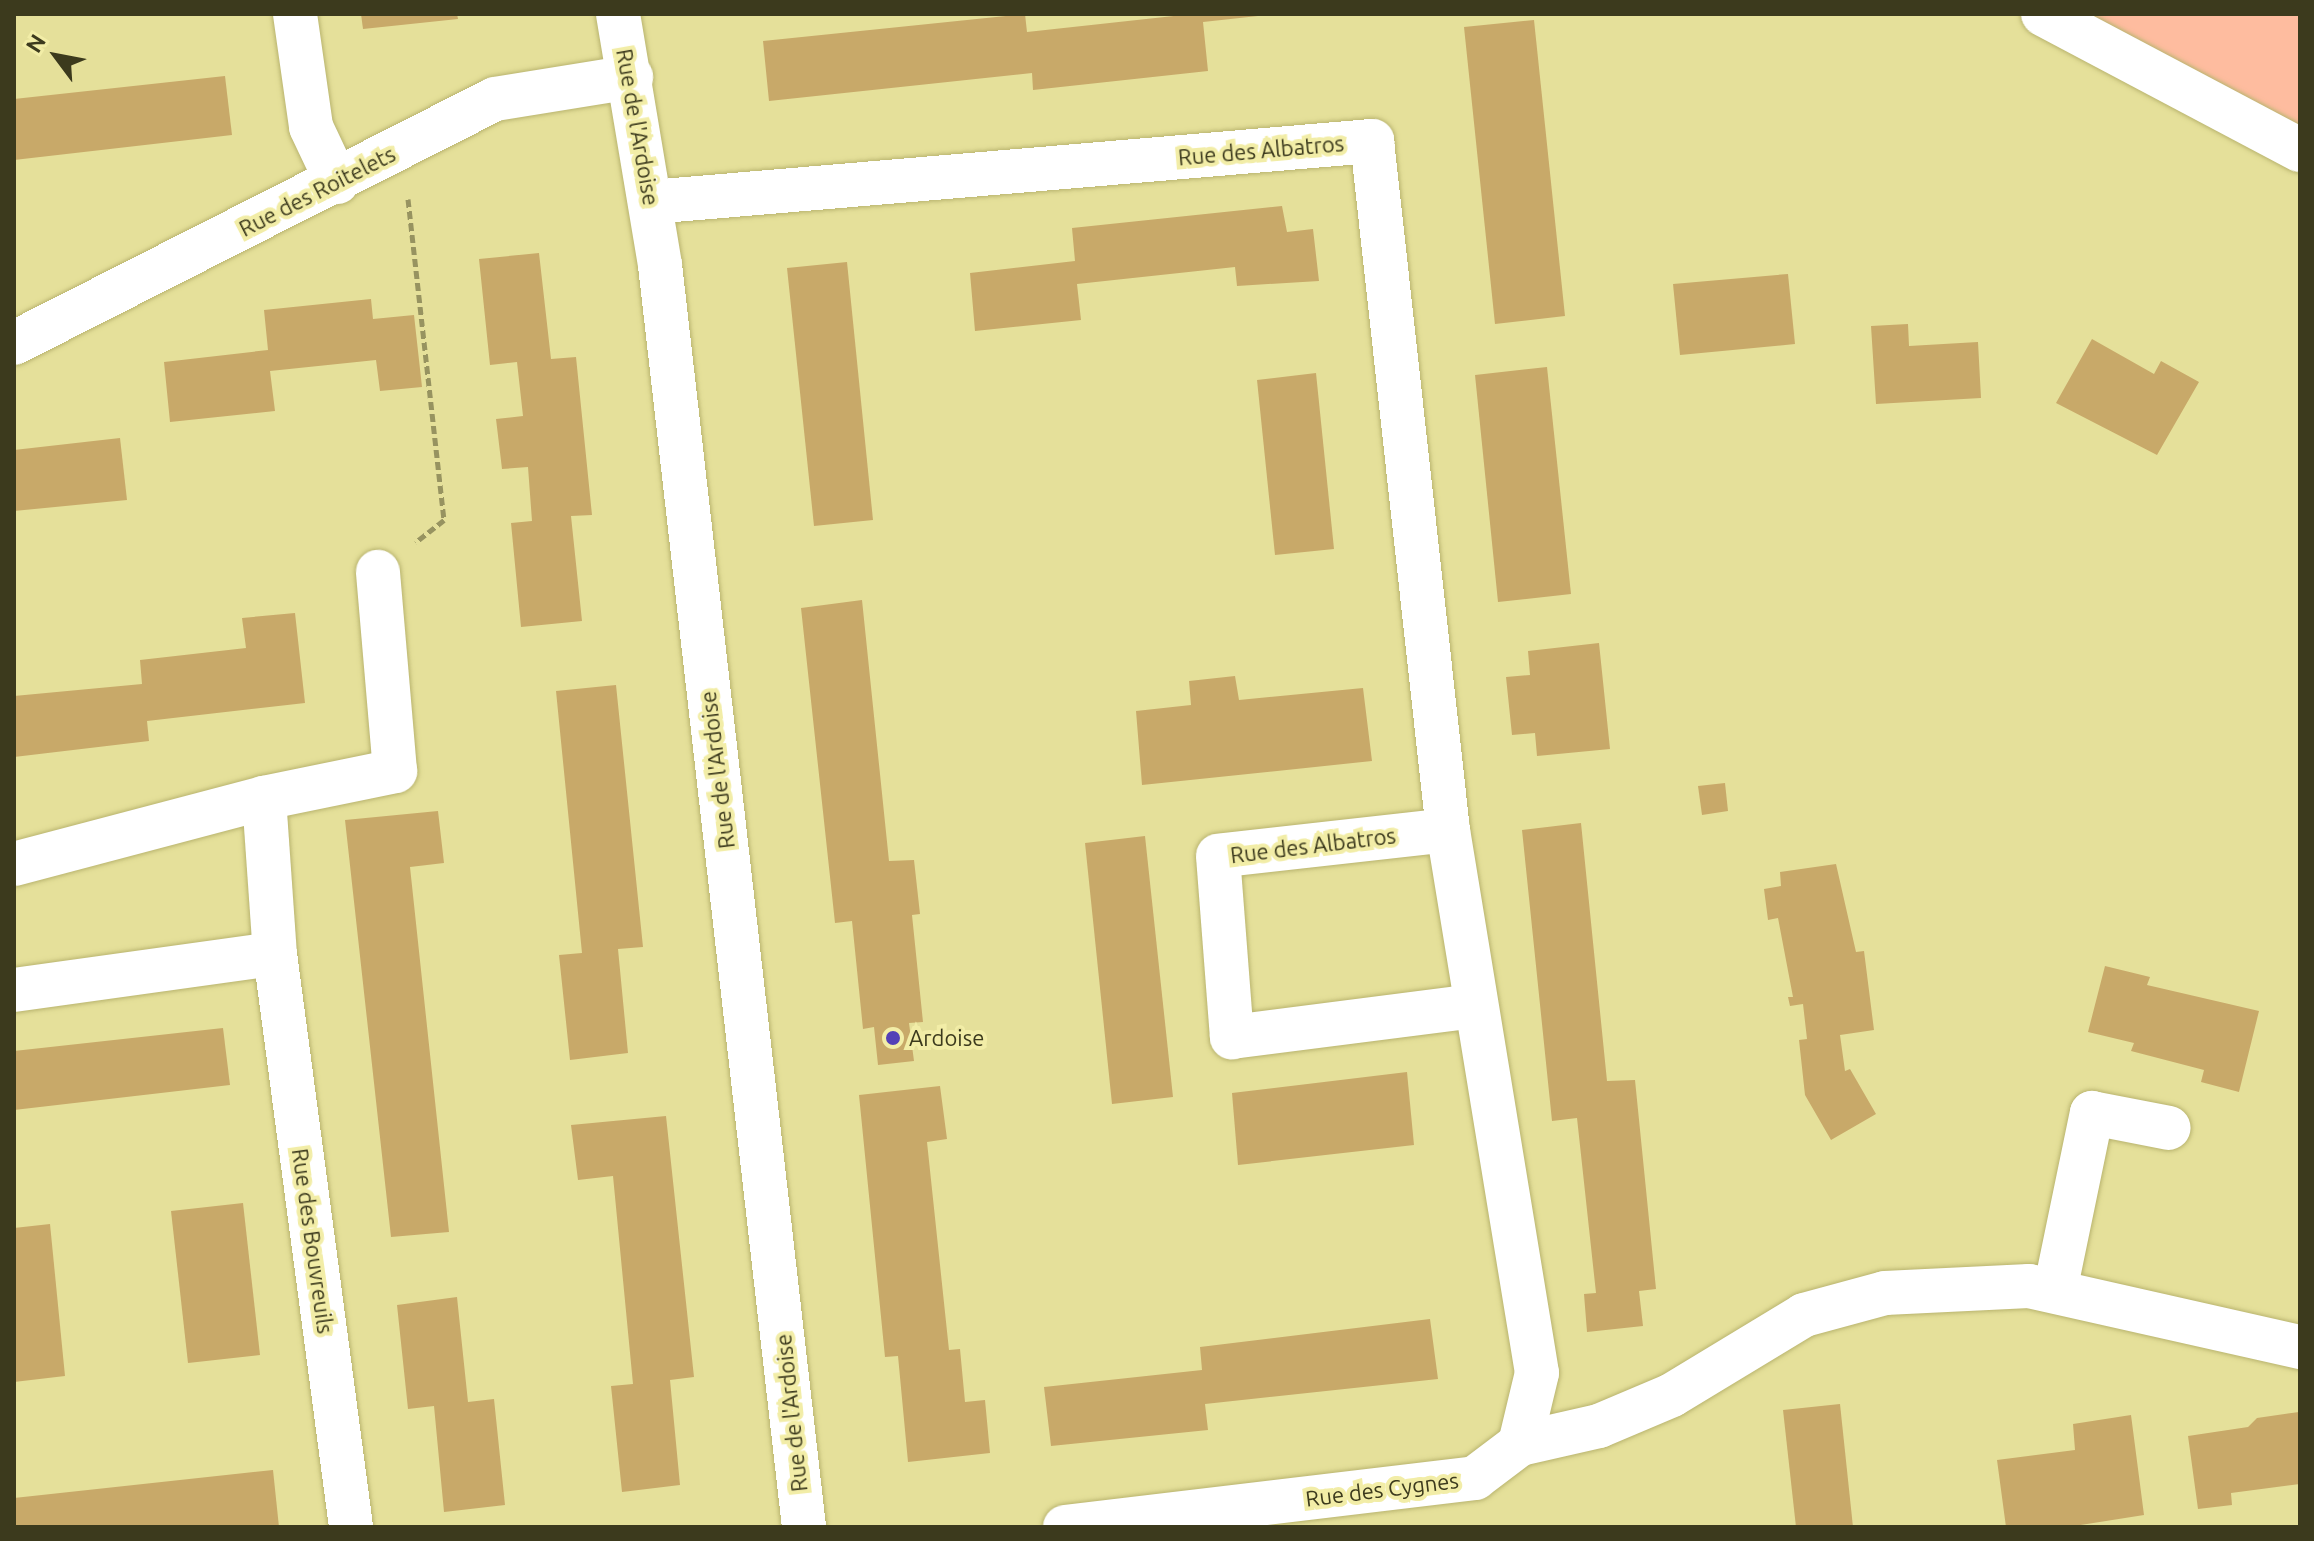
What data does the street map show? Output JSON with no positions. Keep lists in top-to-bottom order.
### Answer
{
  "streets": {
    "street": [
      "Rue de l'Ardoise",
      "Rue des Albatros",
      "Rue des Roitelets",
      "Rue des Bouvreuils",
      "Rue des Cygnes"
    ]
  },
  "crossings": [
    ["Rue de l'Ardoise", "Rue des Albatros"],
    ["Rue de l'Ardoise", "Rue des Roitelets"],
    ["Rue des Albatros", "Rue des Cygnes"]
  ],
  "places": ["Ardoise"],
  "north": "top left"
}
